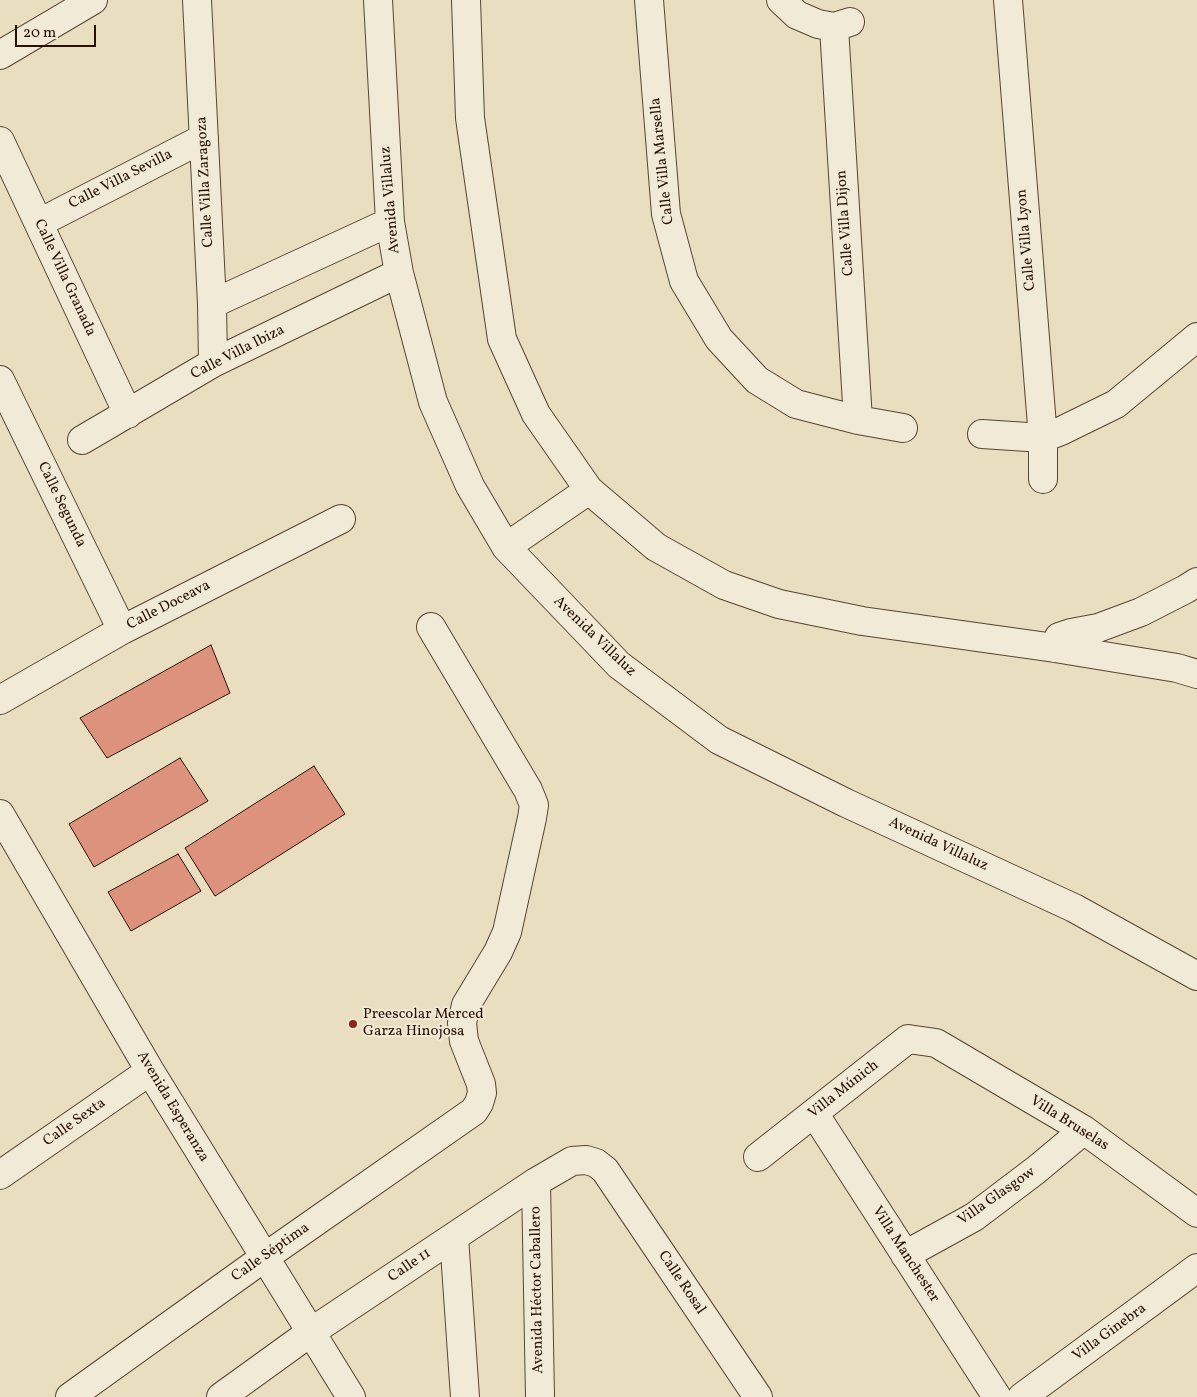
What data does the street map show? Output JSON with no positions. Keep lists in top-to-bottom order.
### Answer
{
  "streets": {
    "street": [
      "Calle Villa Marsella",
      "Calle Villa Sevilla",
      "Calle Villa Zaragoza",
      "Avenida Villaluz",
      "Calle Villa Dijon",
      "Calle Villa Lyon",
      "Calle Villa Granada",
      "Calle Villa Ibiza",
      "Calle Segunda",
      "Calle Doceava",
      "Villa Múnich",
      "Avenida Esperanza",
      "Calle Sexta",
      "Villa Bruselas",
      "Villa Glasgow",
      "Calle Séptima",
      "Villa Manchester",
      "Calle 11",
      "Calle Rosal",
      "Avenida Héctor Caballero",
      "Villa Ginebra"
    ]
  },
  "crossings": [
    ["Calle Villa Marsella", "Calle Villa Dijon"],
    ["Calle Villa Sevilla", "Calle Villa Zaragoza"],
    ["Calle Villa Sevilla", "Calle Villa Granada"],
    ["Calle Villa Zaragoza", "Calle Villa Ibiza"],
    ["Avenida Villaluz", "Calle Villa Ibiza"],
    ["Calle Villa Granada", "Calle Villa Ibiza"],
    ["Calle Segunda", "Calle Doceava"],
    ["Villa Múnich", "Villa Bruselas"],
    ["Villa Múnich", "Villa Manchester"],
    ["Avenida Esperanza", "Calle Sexta"],
    ["Avenida Esperanza", "Calle Séptima"],
    ["Avenida Esperanza", "Calle 11"],
    ["Villa Bruselas", "Villa Glasgow"],
    ["Villa Glasgow", "Villa Manchester"],
    ["Calle 11", "Calle Rosal"],
    ["Calle 11", "Avenida Héctor Caballero"]
  ],
  "places": ["Preescolar Merced Garza Hinojosa"],
  "scale_bar": "20 m"
}
